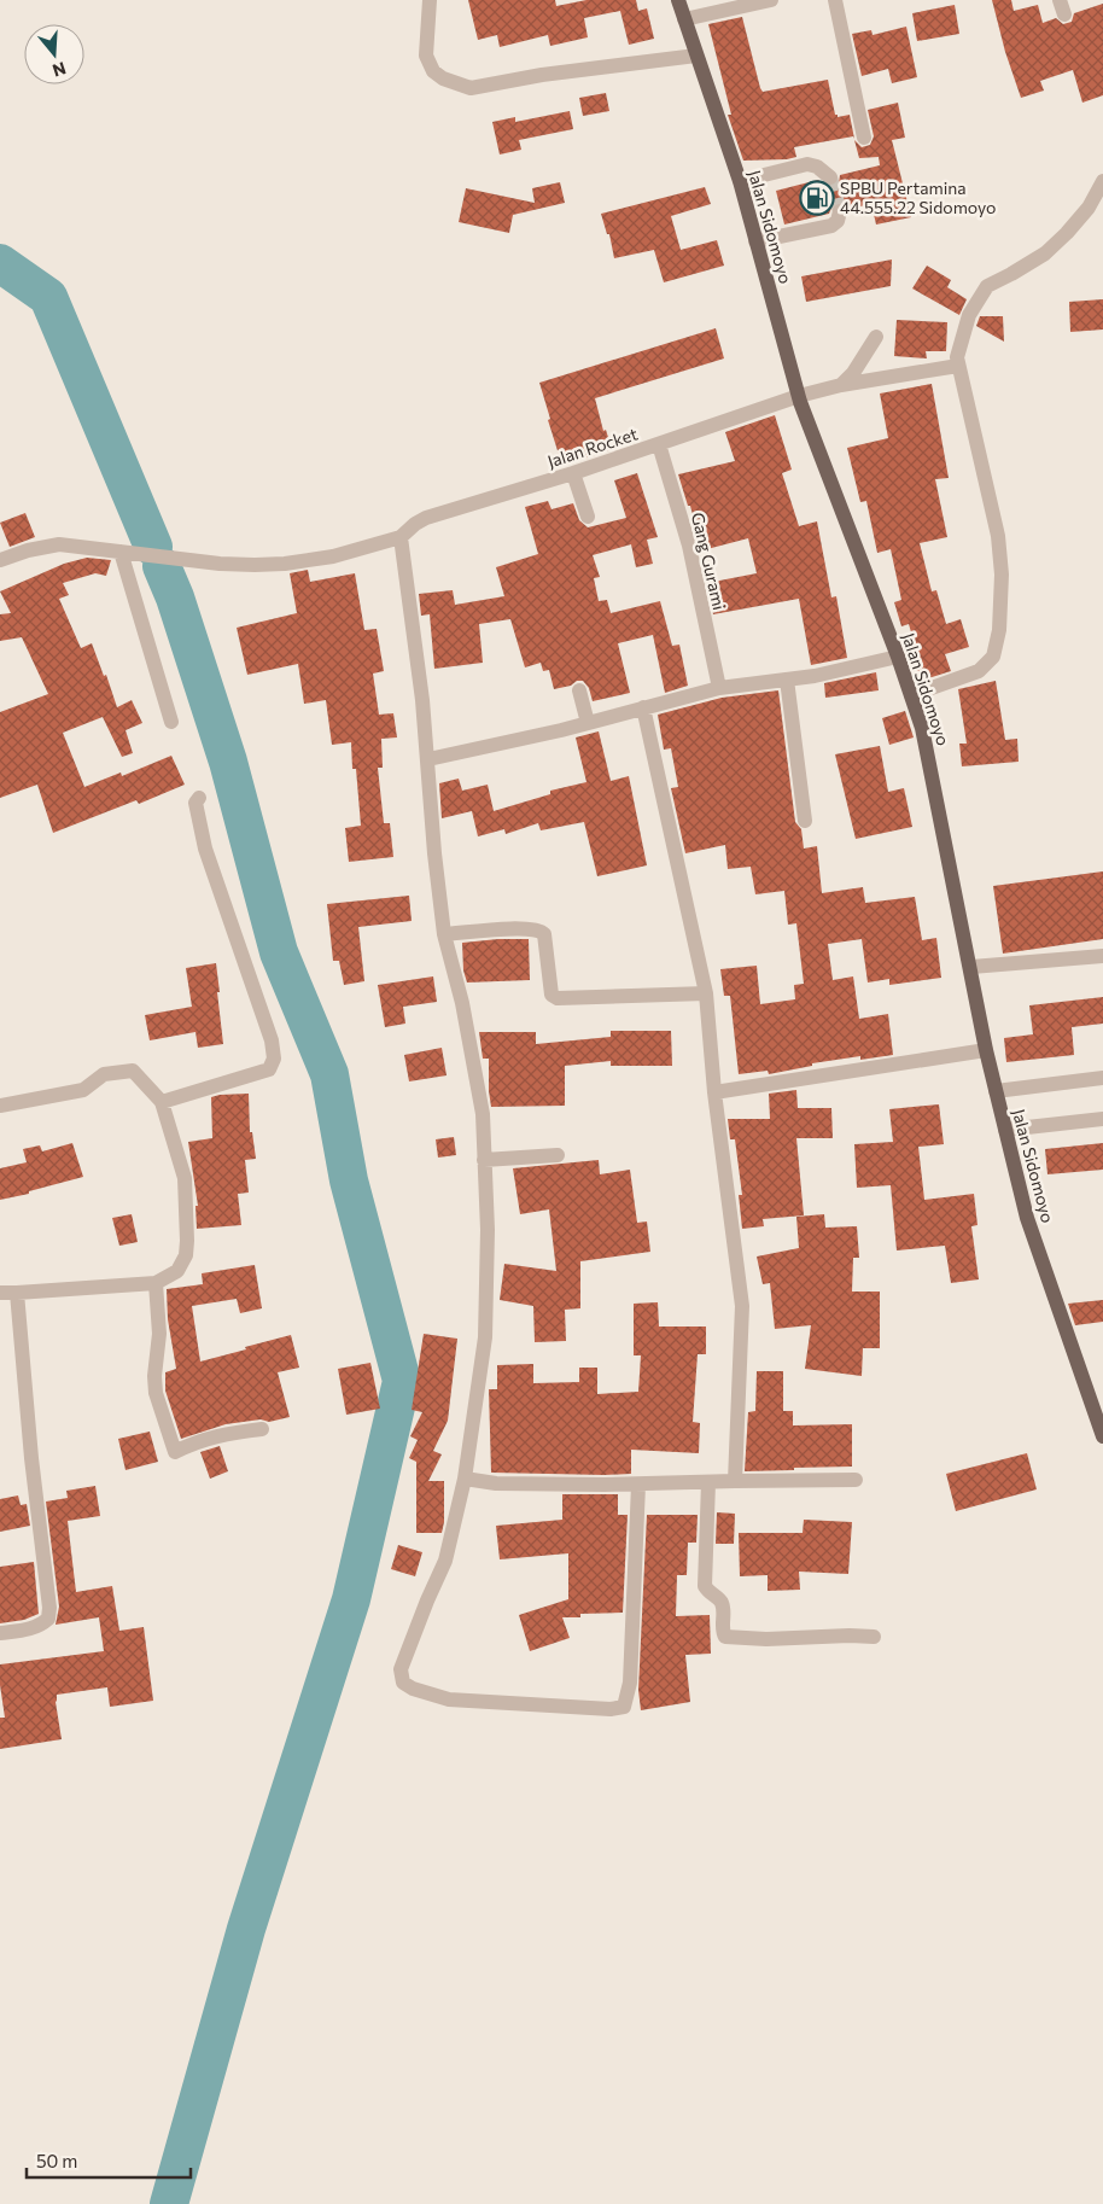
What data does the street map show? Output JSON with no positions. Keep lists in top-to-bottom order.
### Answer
{
  "streets": {
    "main road": ["Jalan Sidomoyo"],
    "street": ["Jalan Rocket", "Gang Gurami"]
  },
  "crossings": [
    ["Jalan Sidomoyo", "Jalan Rocket"],
    ["Jalan Rocket", "Gang Gurami"]
  ],
  "places": {
    "fuel station": ["SPBU Pertamina 44.555.22 Sidomoyo"]
  },
  "scale_bar": "50 m",
  "north": "bottom"
}
